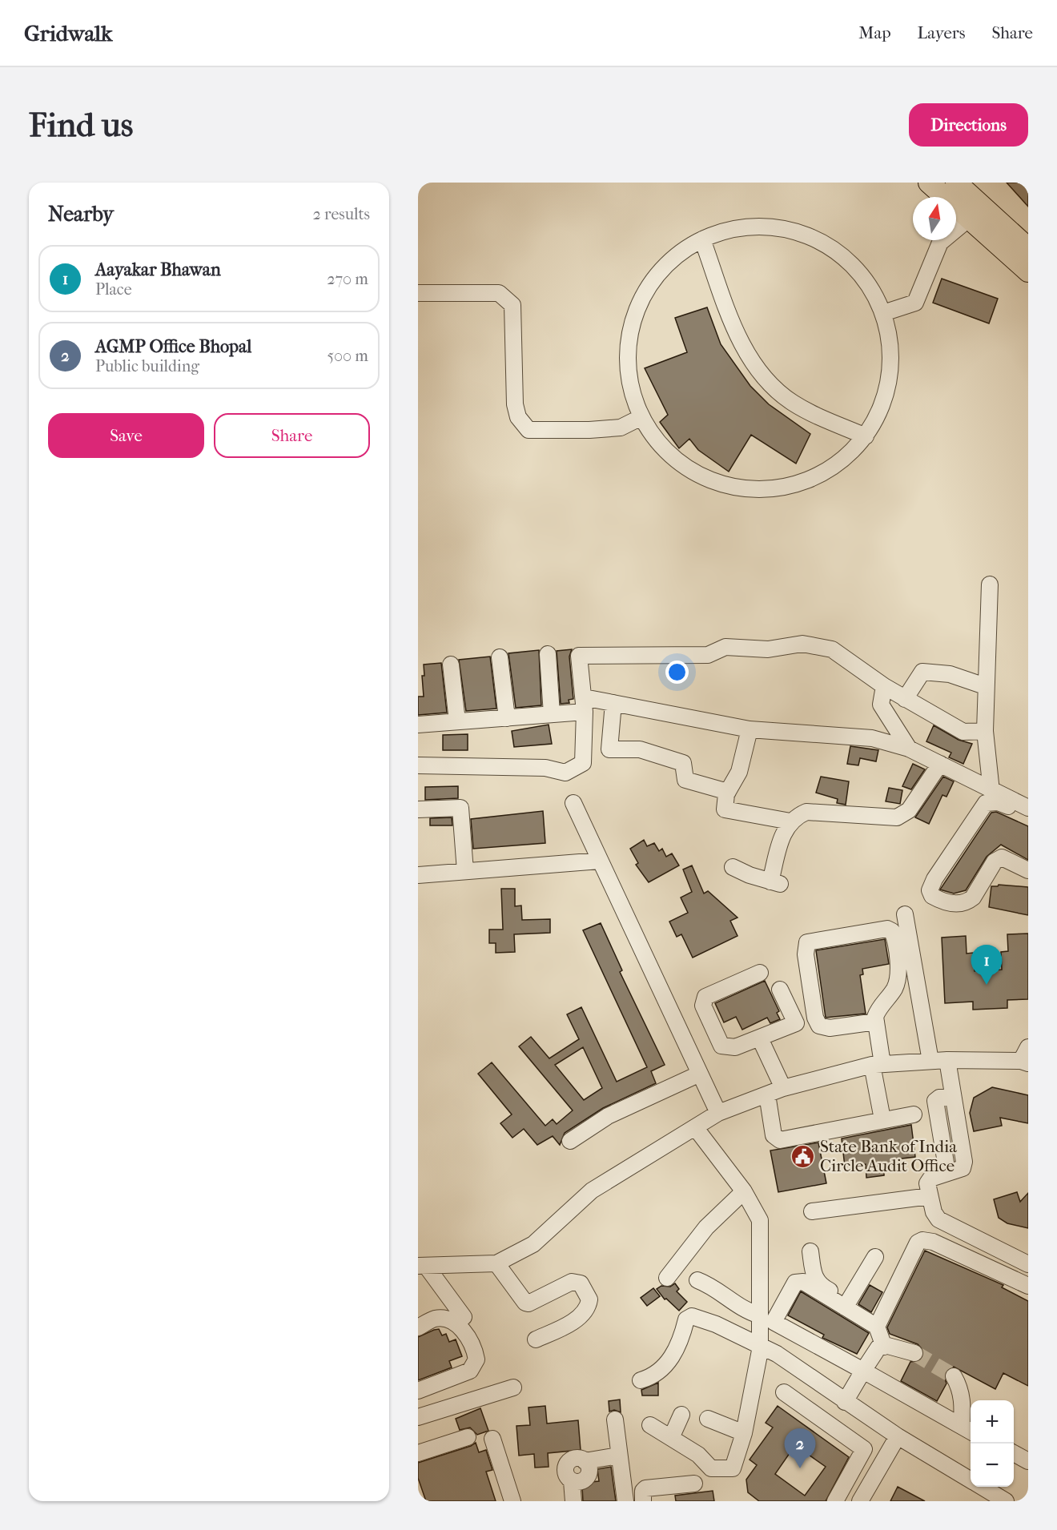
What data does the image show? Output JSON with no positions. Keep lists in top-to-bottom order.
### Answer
{
  "places": {
    "public building": ["State Bank of India Circle Audit Office"]
  },
  "north": "top",
  "page": {
    "header": "Gridwalk",
    "nav": ["Map", "Layers", "Share"],
    "buttons": [
      "Directions",
      ["Save", "Share"]
    ],
    "title": "Find us",
    "heading": ["Nearby", "2 results"],
    "list": [
      {
        "mark": "1",
        "name": "Aayakar Bhawan",
        "note": "Place",
        "value": "270 m"
      },
      {
        "mark": "2",
        "name": "AGMP Office Bhopal",
        "note": "Public building",
        "value": "500 m"
      }
    ],
    "pins": ["1", "2"],
    "map_buttons": ["+", "−"]
  }
}
